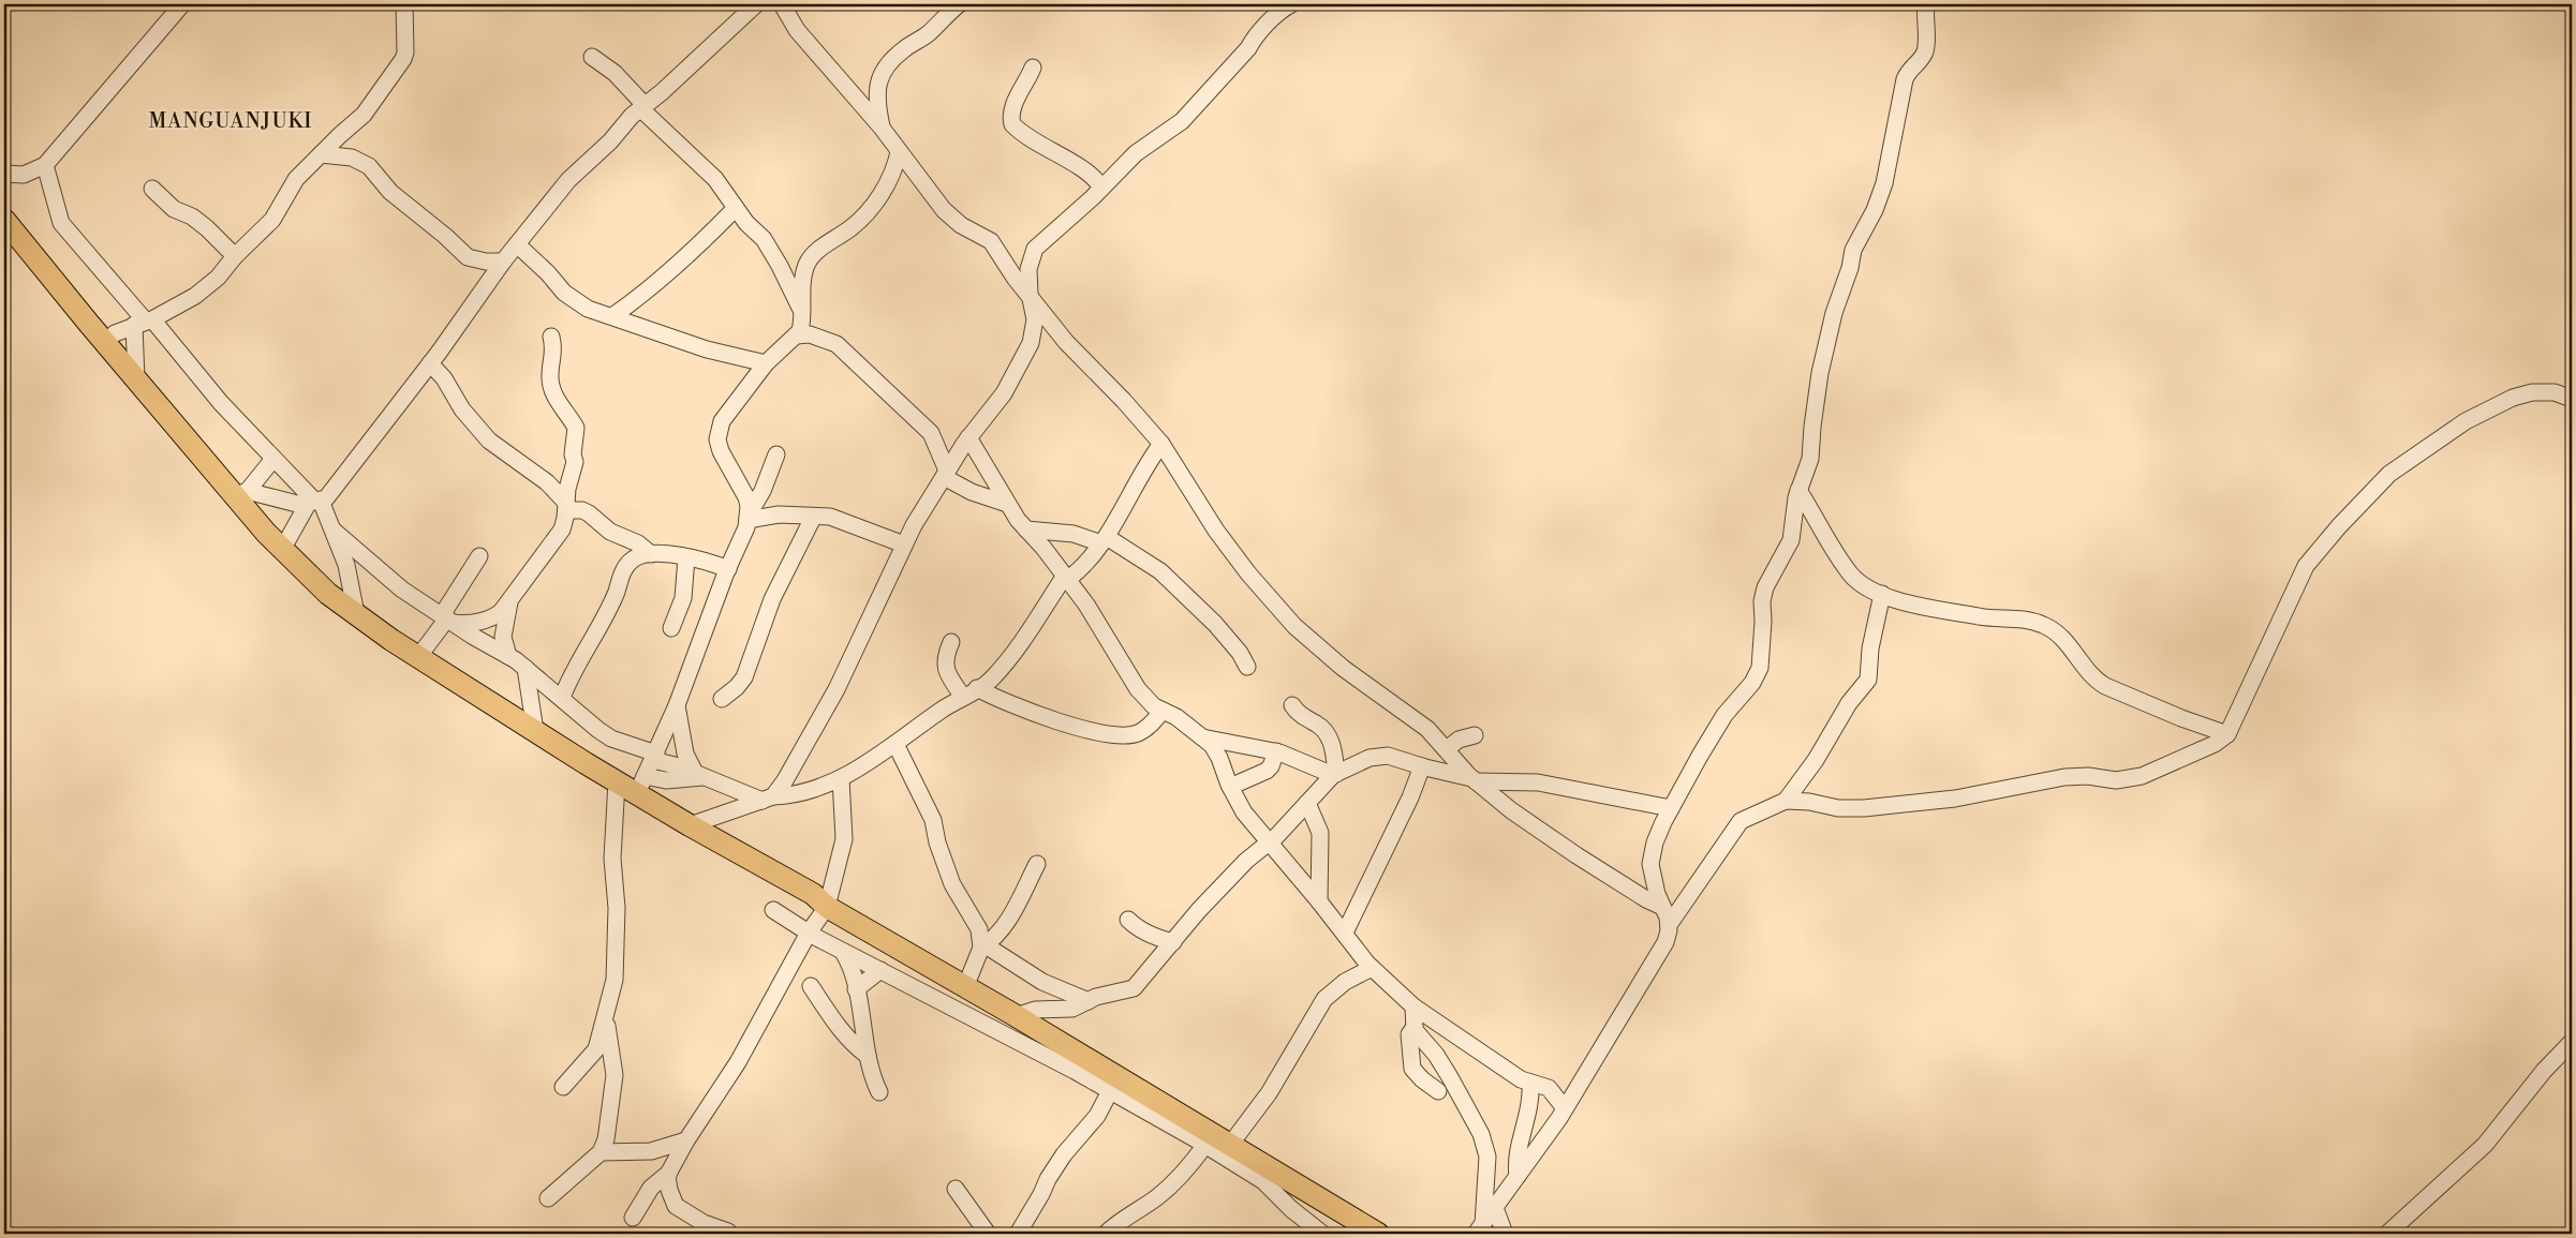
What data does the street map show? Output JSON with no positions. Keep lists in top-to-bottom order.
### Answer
{
  "districts": ["MANGUANJUKI"]
}
